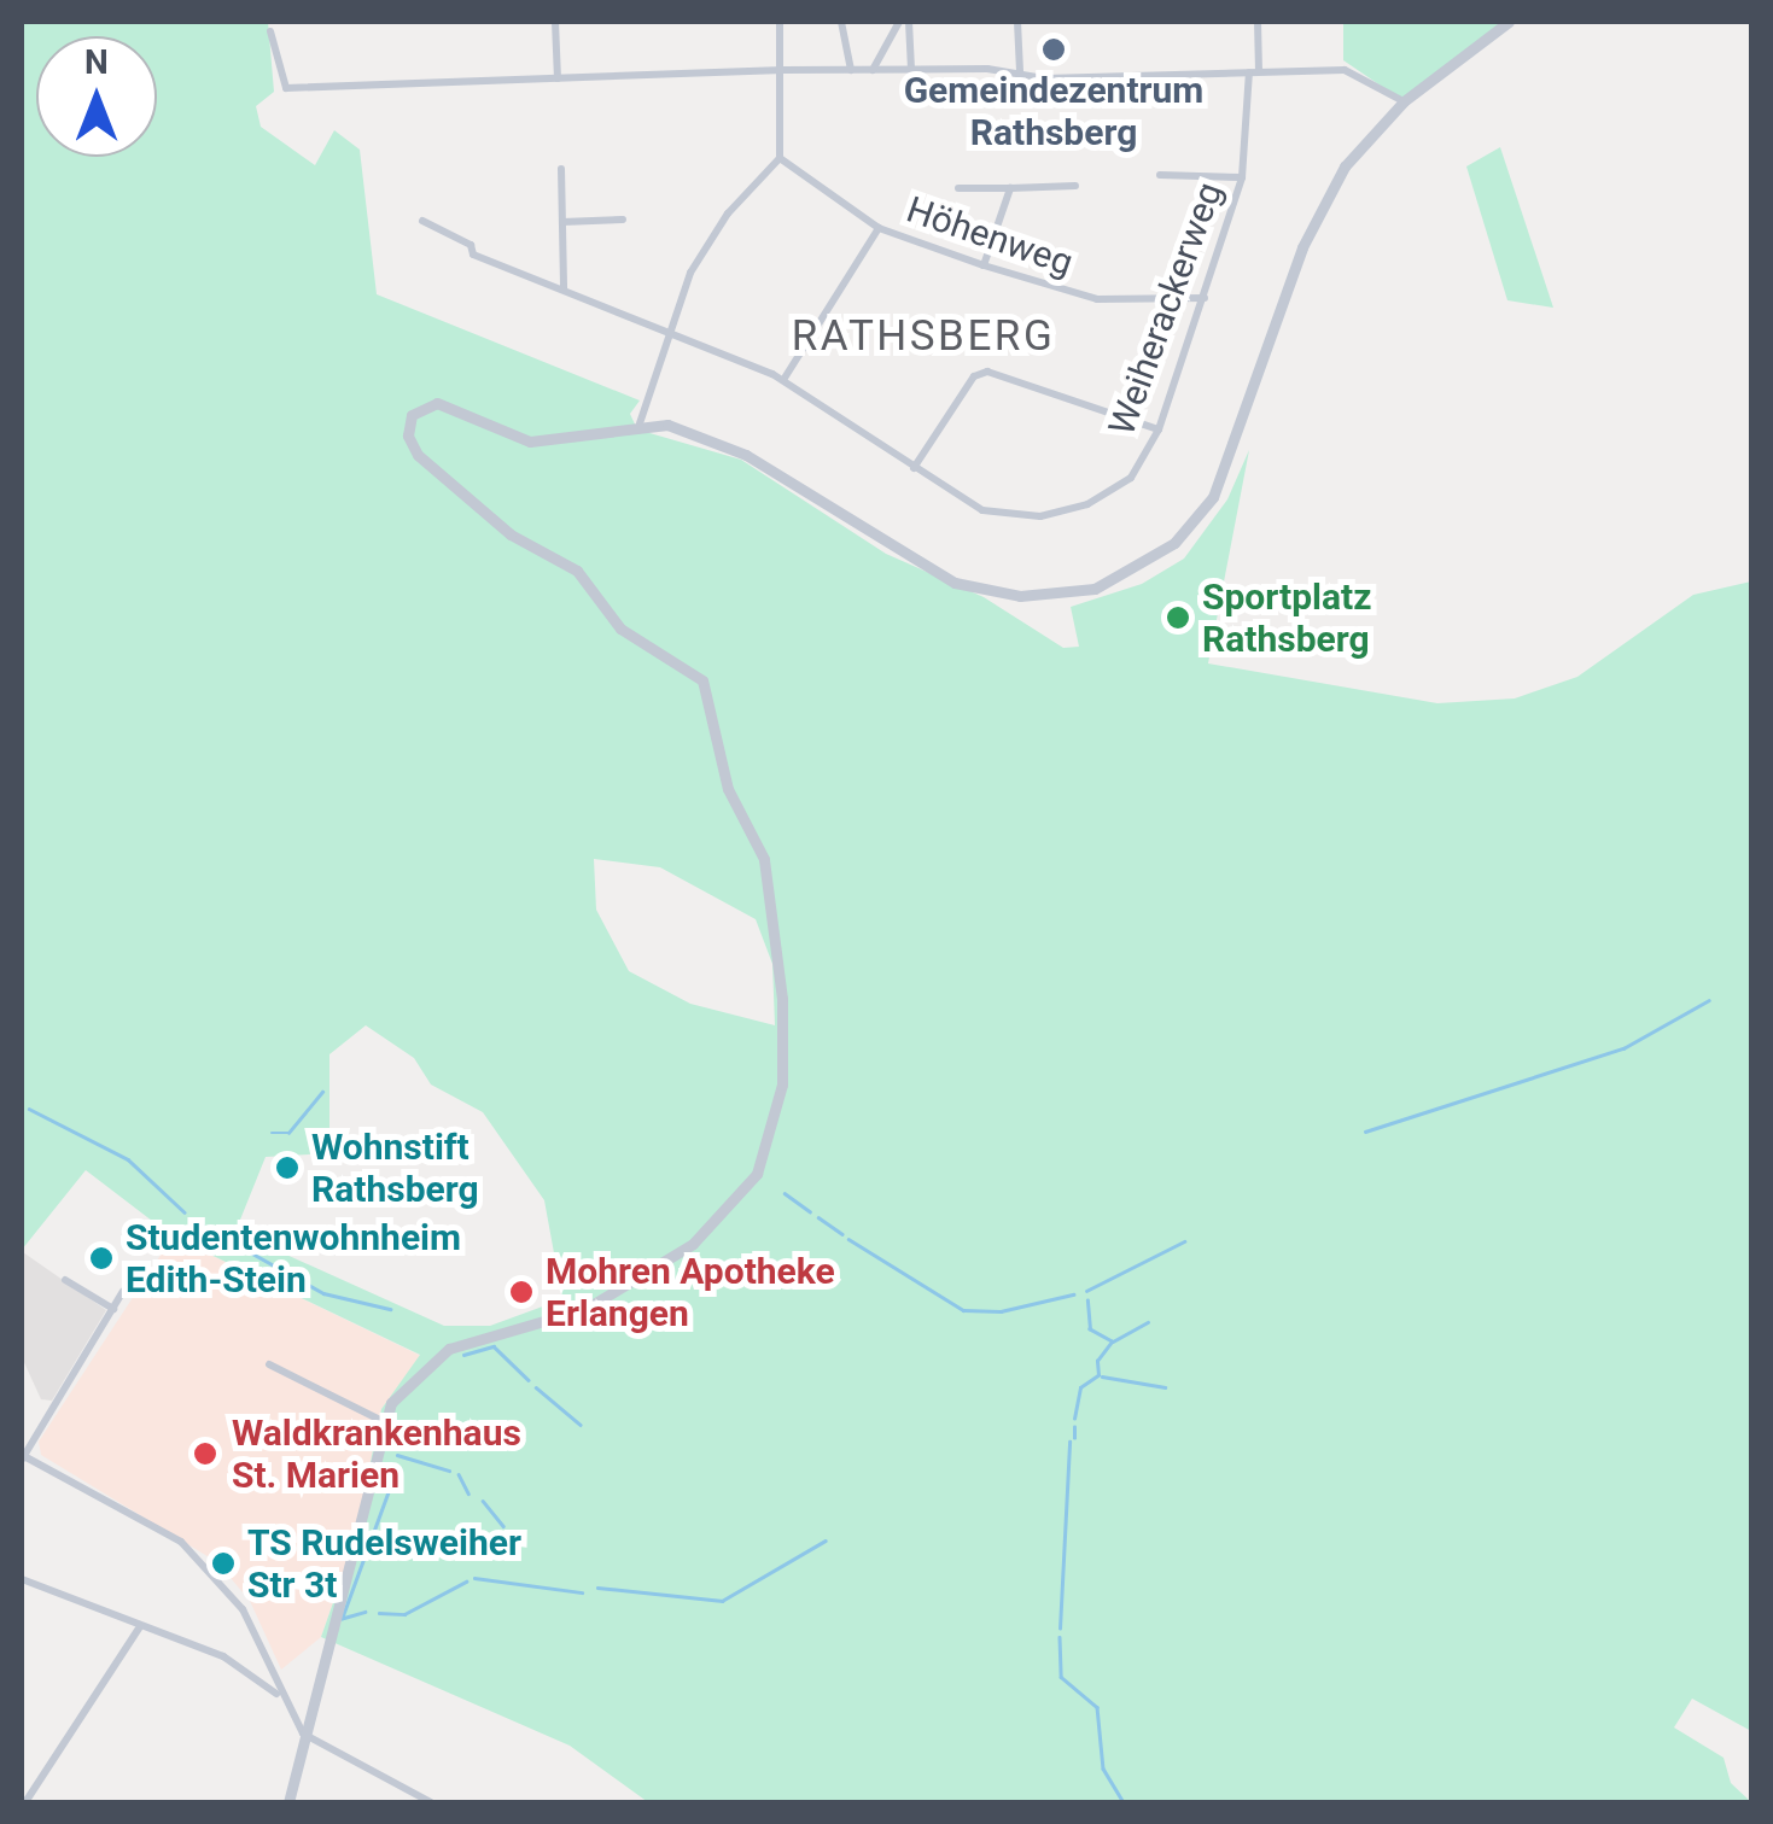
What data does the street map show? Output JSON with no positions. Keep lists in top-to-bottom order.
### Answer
{
  "streets": {
    "street": ["Höhenweg", "Weiherackerweg"]
  },
  "crossings": [
    ["Höhenweg", "Weiherackerweg"]
  ],
  "districts": ["RATHSBERG"],
  "places": [
    "Gemeindezentrum Rathsberg",
    "Sportplatz Rathsberg",
    "Wohnstift Rathsberg",
    "Studentenwohnheim Edith-Stein",
    "Mohren Apotheke Erlangen",
    "Waldkrankenhaus St. Marien",
    "TS Rudelsweiher Str 3t"
  ],
  "north": "top"
}
